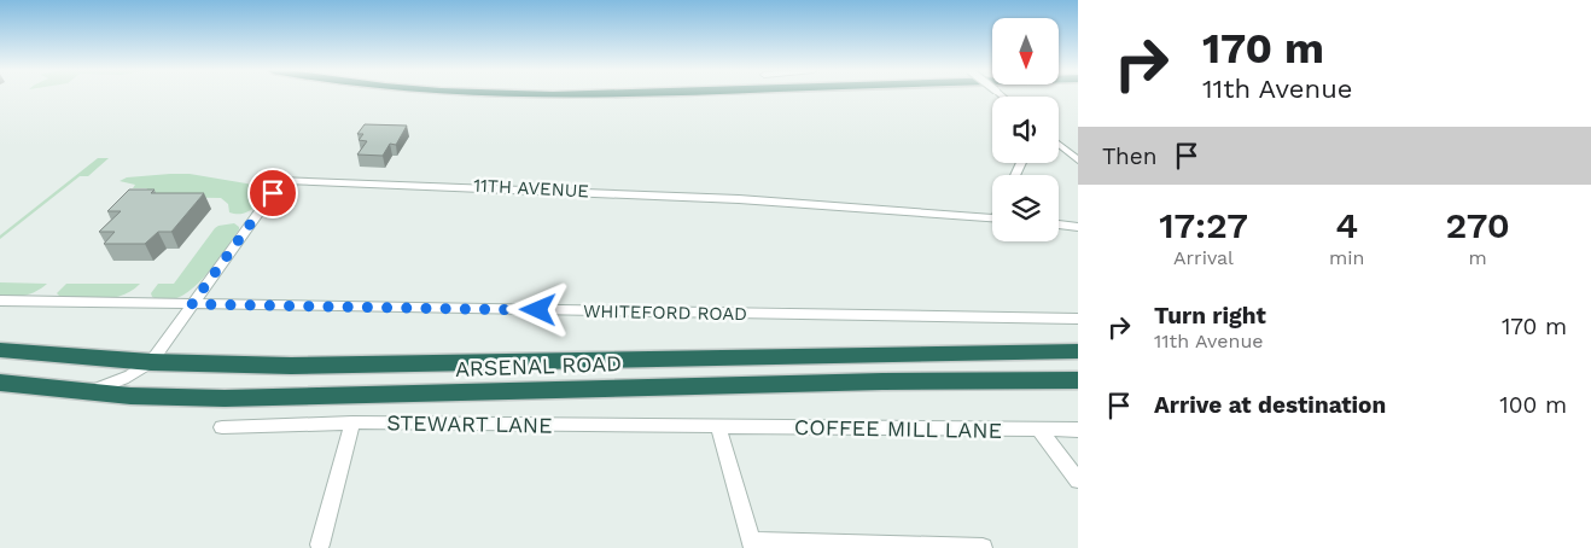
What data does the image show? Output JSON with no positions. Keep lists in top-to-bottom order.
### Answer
{
  "streets": {
    "highway": ["ARSENAL ROAD"],
    "street": [
      "11TH AVENUE",
      "WHITEFORD ROAD",
      "STEWART LANE",
      "COFFEE MILL LANE"
    ]
  },
  "crossings": [
    ["11TH AVENUE", "WHITEFORD ROAD"],
    ["11TH AVENUE", "ARSENAL ROAD"],
    ["STEWART LANE", "COFFEE MILL LANE"]
  ],
  "north": "bottom",
  "page": {
    "turn": ["170 m", "11th Avenue"],
    "then": "Then",
    "eta": [
      "17:27",
      "Arrival",
      "4",
      "min",
      "270",
      "m"
    ],
    "list": [
      {
        "name": "Turn right",
        "note": "11th Avenue",
        "value": "170 m"
      },
      {
        "name": "Arrive at destination",
        "value": "100 m"
      }
    ]
  }
}
